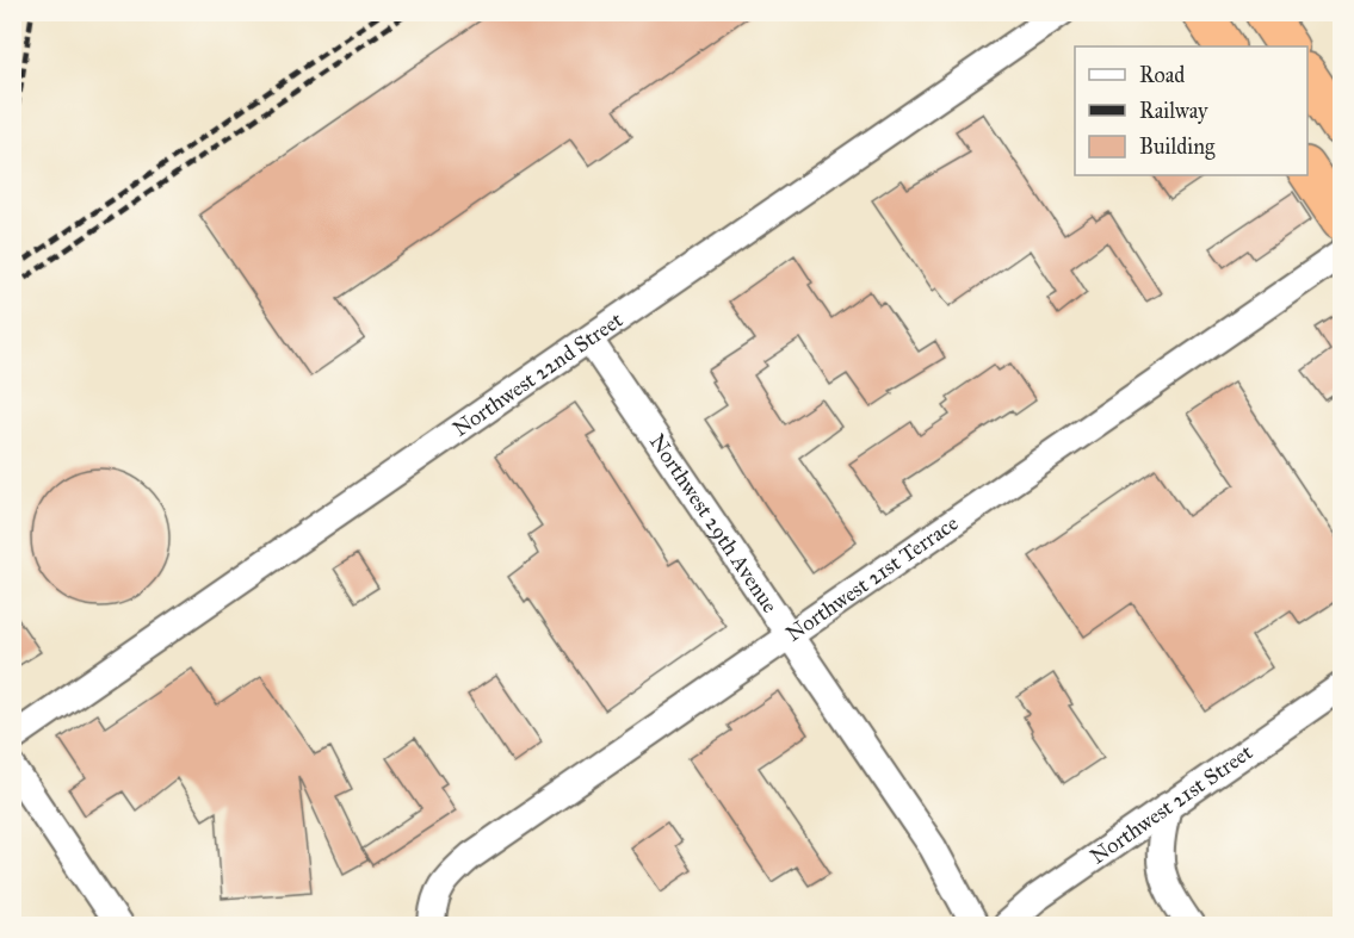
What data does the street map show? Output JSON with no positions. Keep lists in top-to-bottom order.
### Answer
{
  "streets": {
    "street": [
      "Northwest 22nd Street",
      "Northwest 29th Avenue",
      "Northwest 21st Terrace",
      "Northwest 21st Street"
    ]
  },
  "crossings": [
    ["Northwest 22nd Street", "Northwest 29th Avenue"],
    ["Northwest 29th Avenue", "Northwest 21st Terrace"]
  ],
  "legend": ["Road", "Railway", "Building"]
}
